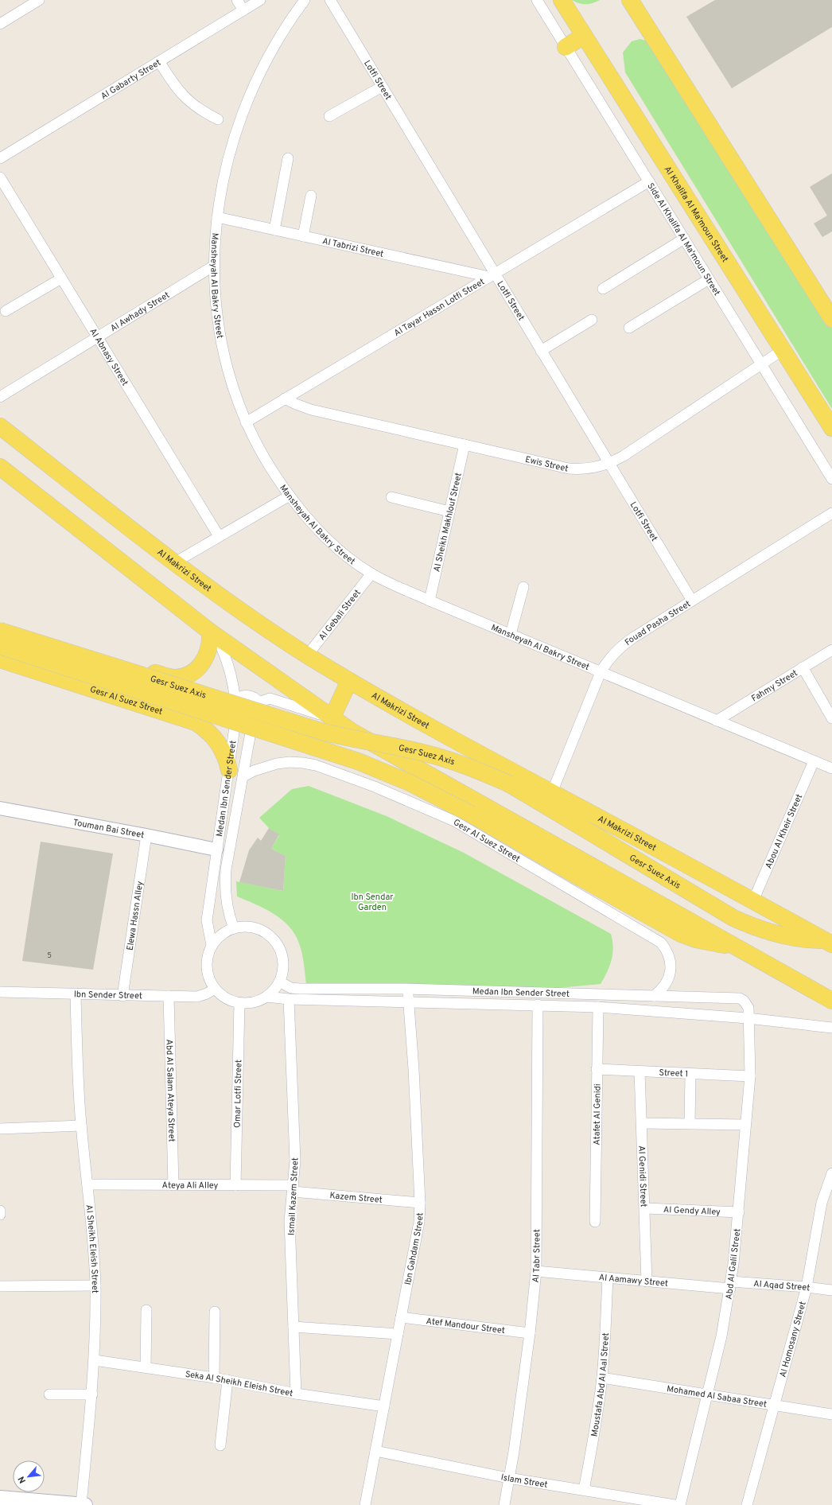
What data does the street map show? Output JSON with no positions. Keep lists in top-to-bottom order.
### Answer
{
  "streets": {
    "main road": [
      "Al Khalifa Al Ma'moun Street",
      "Al Makrizi Street",
      "Gesr Suez Axis",
      "Gesr Al Suez Street"
    ],
    "street": [
      "Al Gabarty Street",
      "Lotfi Street",
      "Side Al Khalifa Al Ma'moun Street",
      "Al Tabrizi Street",
      "Mansheyah Al Bakry Street",
      "Al Tayar Hassn Lotfi Street",
      "Al Awhady Street",
      "Al Abnasy Street",
      "Ewis Street",
      "Al Sheikh Makhlouf Street",
      "Al Gebali Street",
      "Fouad Pasha Street",
      "Fahmy Street",
      "Medan Ibn Sender Street",
      "Touman Bai Street",
      "Abou Al Kheir Street",
      "Elewa Hassn Alley",
      "Ibn Sender Street",
      "Street 1",
      "Abd Al Salam Ateya Street",
      "Omar Lotfi Street",
      "Atafet Al Genidi",
      "Al Genidi Street",
      "Ateya Ali Alley",
      "Ismail Kazem Street",
      "Kazem Street",
      "Al Gendy Alley",
      "Al Sheikh Eleish Street",
      "Ibn Gahdam Street",
      "Al Tabr Street",
      "Abd Al Galil Street",
      "Al Aamawy Street",
      "Al Aqad Street",
      "Atef Mandour Street",
      "Al Homosany Street",
      "Seka Al Sheikh Eleish Street",
      "Moustafa Abd Al Aal Street",
      "Mohamed Al Sabaa Street",
      "Islam Street"
    ]
  },
  "crossings": [
    ["Lotfi Street", "Al Tabrizi Street"],
    ["Lotfi Street", "Al Tayar Hassn Lotfi Street"],
    ["Lotfi Street", "Ewis Street"],
    ["Lotfi Street", "Fouad Pasha Street"],
    ["Al Khalifa Al Ma'moun Street", "Ewis Street"],
    ["Side Al Khalifa Al Ma'moun Street", "Al Tayar Hassn Lotfi Street"],
    ["Side Al Khalifa Al Ma'moun Street", "Ewis Street"],
    ["Al Tabrizi Street", "Mansheyah Al Bakry Street"],
    ["Al Tabrizi Street", "Al Tayar Hassn Lotfi Street"],
    ["Mansheyah Al Bakry Street", "Al Tayar Hassn Lotfi Street"],
    ["Mansheyah Al Bakry Street", "Al Awhady Street"],
    ["Mansheyah Al Bakry Street", "Al Sheikh Makhlouf Street"],
    ["Mansheyah Al Bakry Street", "Al Gebali Street"],
    ["Mansheyah Al Bakry Street", "Fouad Pasha Street"],
    ["Mansheyah Al Bakry Street", "Fahmy Street"],
    ["Mansheyah Al Bakry Street", "Abou Al Kheir Street"],
    ["Al Tayar Hassn Lotfi Street", "Ewis Street"],
    ["Al Awhady Street", "Al Abnasy Street"],
    ["Ewis Street", "Al Sheikh Makhlouf Street"],
    ["Al Makrizi Street", "Al Gebali Street"],
    ["Al Makrizi Street", "Fouad Pasha Street"],
    ["Al Makrizi Street", "Gesr Suez Axis"],
    ["Al Makrizi Street", "Abou Al Kheir Street"],
    ["Gesr Al Suez Street", "Medan Ibn Sender Street"],
    ["Medan Ibn Sender Street", "Touman Bai Street"],
    ["Medan Ibn Sender Street", "Ibn Sender Street"],
    ["Medan Ibn Sender Street", "Omar Lotfi Street"],
    ["Medan Ibn Sender Street", "Atafet Al Genidi"],
    ["Medan Ibn Sender Street", "Ismail Kazem Street"],
    ["Medan Ibn Sender Street", "Ibn Gahdam Street"],
    ["Medan Ibn Sender Street", "Al Tabr Street"],
    ["Medan Ibn Sender Street", "Abd Al Galil Street"],
    ["Touman Bai Street", "Elewa Hassn Alley"],
    ["Elewa Hassn Alley", "Ibn Sender Street"],
    ["Ibn Sender Street", "Abd Al Salam Ateya Street"],
    ["Ibn Sender Street", "Omar Lotfi Street"],
    ["Ibn Sender Street", "Al Sheikh Eleish Street"],
    ["Street 1", "Atafet Al Genidi"],
    ["Street 1", "Al Genidi Street"],
    ["Street 1", "Abd Al Galil Street"],
    ["Abd Al Salam Ateya Street", "Ateya Ali Alley"],
    ["Omar Lotfi Street", "Ateya Ali Alley"],
    ["Al Genidi Street", "Al Gendy Alley"],
    ["Al Genidi Street", "Al Aamawy Street"],
    ["Ateya Ali Alley", "Ismail Kazem Street"],
    ["Ateya Ali Alley", "Kazem Street"],
    ["Ateya Ali Alley", "Al Sheikh Eleish Street"],
    ["Ismail Kazem Street", "Kazem Street"],
    ["Ismail Kazem Street", "Seka Al Sheikh Eleish Street"],
    ["Kazem Street", "Ibn Gahdam Street"],
    ["Al Gendy Alley", "Abd Al Galil Street"],
    ["Al Sheikh Eleish Street", "Seka Al Sheikh Eleish Street"],
    ["Ibn Gahdam Street", "Atef Mandour Street"],
    ["Ibn Gahdam Street", "Seka Al Sheikh Eleish Street"],
    ["Ibn Gahdam Street", "Islam Street"],
    ["Al Tabr Street", "Al Aamawy Street"],
    ["Al Tabr Street", "Atef Mandour Street"],
    ["Al Tabr Street", "Islam Street"],
    ["Abd Al Galil Street", "Al Aamawy Street"],
    ["Abd Al Galil Street", "Al Aqad Street"],
    ["Abd Al Galil Street", "Mohamed Al Sabaa Street"],
    ["Al Aamawy Street", "Al Aqad Street"],
    ["Al Aamawy Street", "Moustafa Abd Al Aal Street"],
    ["Al Aqad Street", "Al Homosany Street"],
    ["Al Homosany Street", "Mohamed Al Sabaa Street"],
    ["Moustafa Abd Al Aal Street", "Mohamed Al Sabaa Street"],
    ["Moustafa Abd Al Aal Street", "Islam Street"]
  ],
  "parks": ["Ibn Sendar Garden"],
  "house_numbers": ["5"],
  "north": "bottom left"
}
